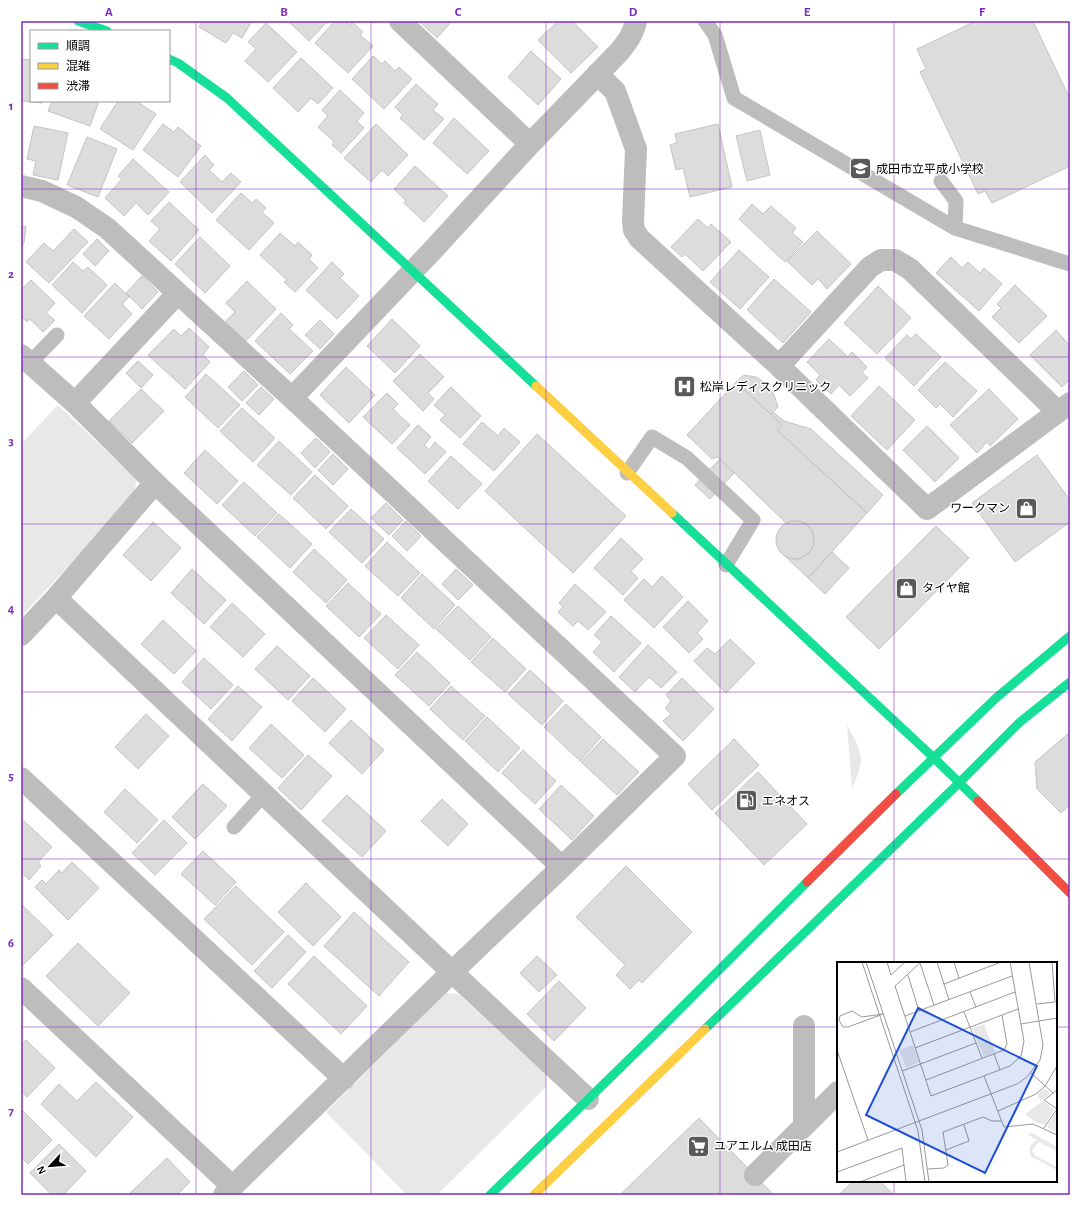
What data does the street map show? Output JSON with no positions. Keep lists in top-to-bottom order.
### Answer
{
  "places": {
    "school or university": ["成田市立平成小学校"],
    "hospital": ["松岸レディスクリニック"],
    "shop": ["ワークマン", "タイヤ館"],
    "fuel station": ["エネオス"],
    "supermarket": ["ユアエルム 成田店"]
  },
  "legend": ["順調", "混雑", "渋滞"],
  "north": "bottom left",
  "grid": {
    "columns": [
      "A",
      "B",
      "C",
      "D",
      "E",
      "F"
    ],
    "rows": [
      "1",
      "2",
      "3",
      "4",
      "5",
      "6",
      "7"
    ]
  }
}
